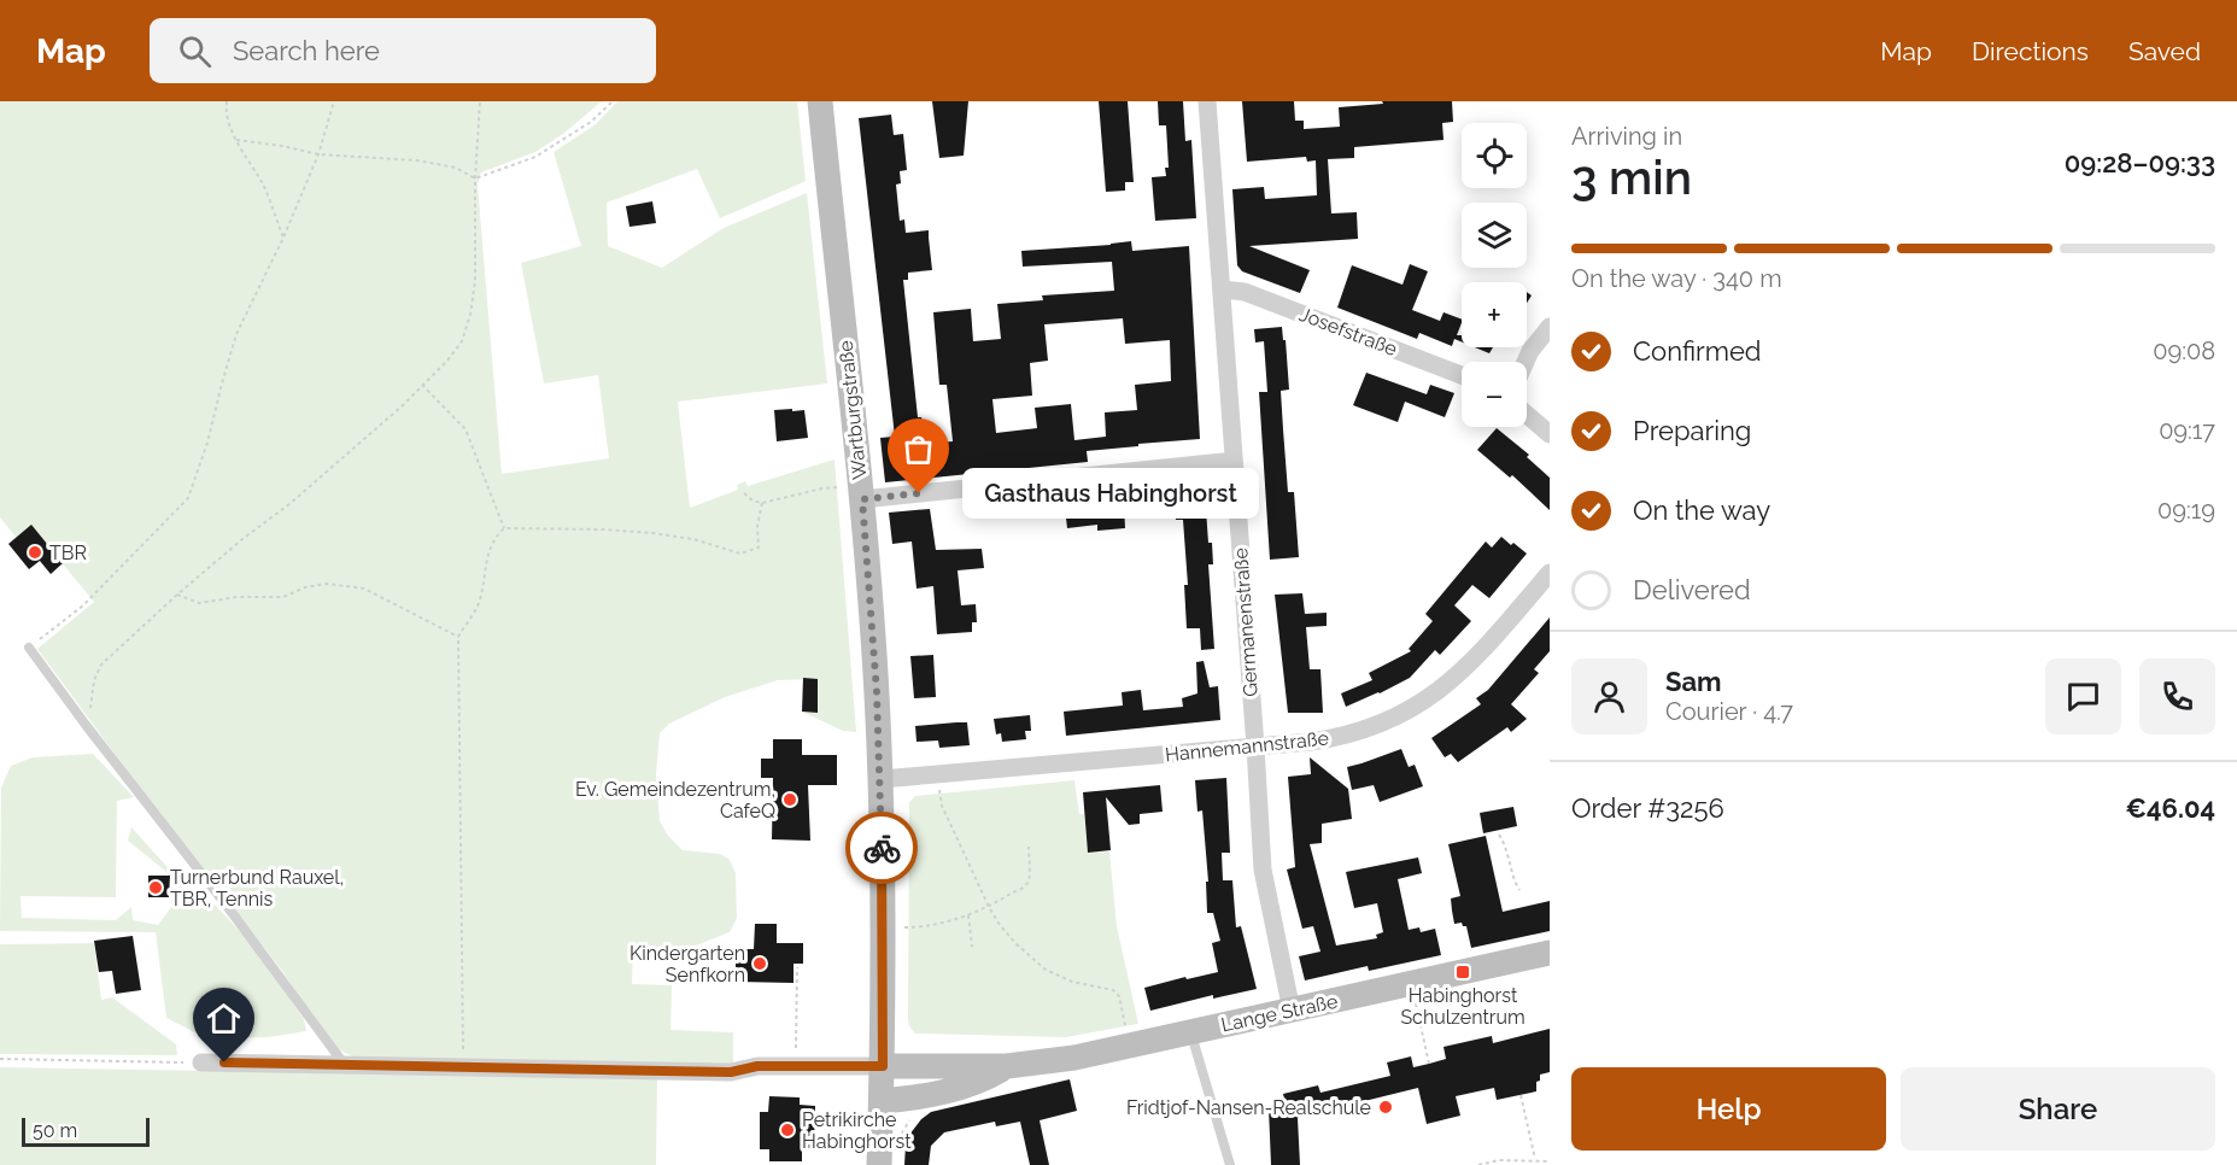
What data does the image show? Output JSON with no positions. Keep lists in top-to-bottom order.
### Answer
{
  "streets": {
    "main road": ["Wartburgstraße", "Lange Straße"],
    "street": ["Josefstraße", "Germanenstraße", "Hannemannstraße"]
  },
  "crossings": [
    ["Josefstraße", "Germanenstraße"],
    ["Wartburgstraße", "Hannemannstraße"],
    ["Wartburgstraße", "Lange Straße"],
    ["Germanenstraße", "Hannemannstraße"],
    ["Germanenstraße", "Lange Straße"]
  ],
  "places": {
    "other": [
      "Gasthaus Habinghorst",
      "TBR",
      "Ev. Gemeindezentrum, CafeQ",
      "Turnerbund Rauxel, TBR, Tennis",
      "Kindergarten Senfkorn",
      "Fridtjof-Nansen-Realschule",
      "Petrikirche Habinghorst"
    ],
    "transit": ["Habinghorst Schulzentrum"]
  },
  "scale_bar": "50 m",
  "page": {
    "header": "Map",
    "search": "Search here",
    "nav": ["Map", "Directions", "Saved"],
    "heading": ["3 min", "Arriving in", "09:28–09:33"],
    "panel": [
      "Sam",
      "Courier · 4.7",
      "Order #3256",
      "€46.04"
    ],
    "map_buttons": ["+", "−"],
    "bar": "On the way · 340 m",
    "list": [
      ["Confirmed", "09:08"],
      ["Preparing", "09:17"],
      ["On the way", "09:19"],
      "Delivered"
    ],
    "bubble": "Gasthaus Habinghorst",
    "buttons": ["Help", "Share"],
    "scale": "50 m"
  }
}
